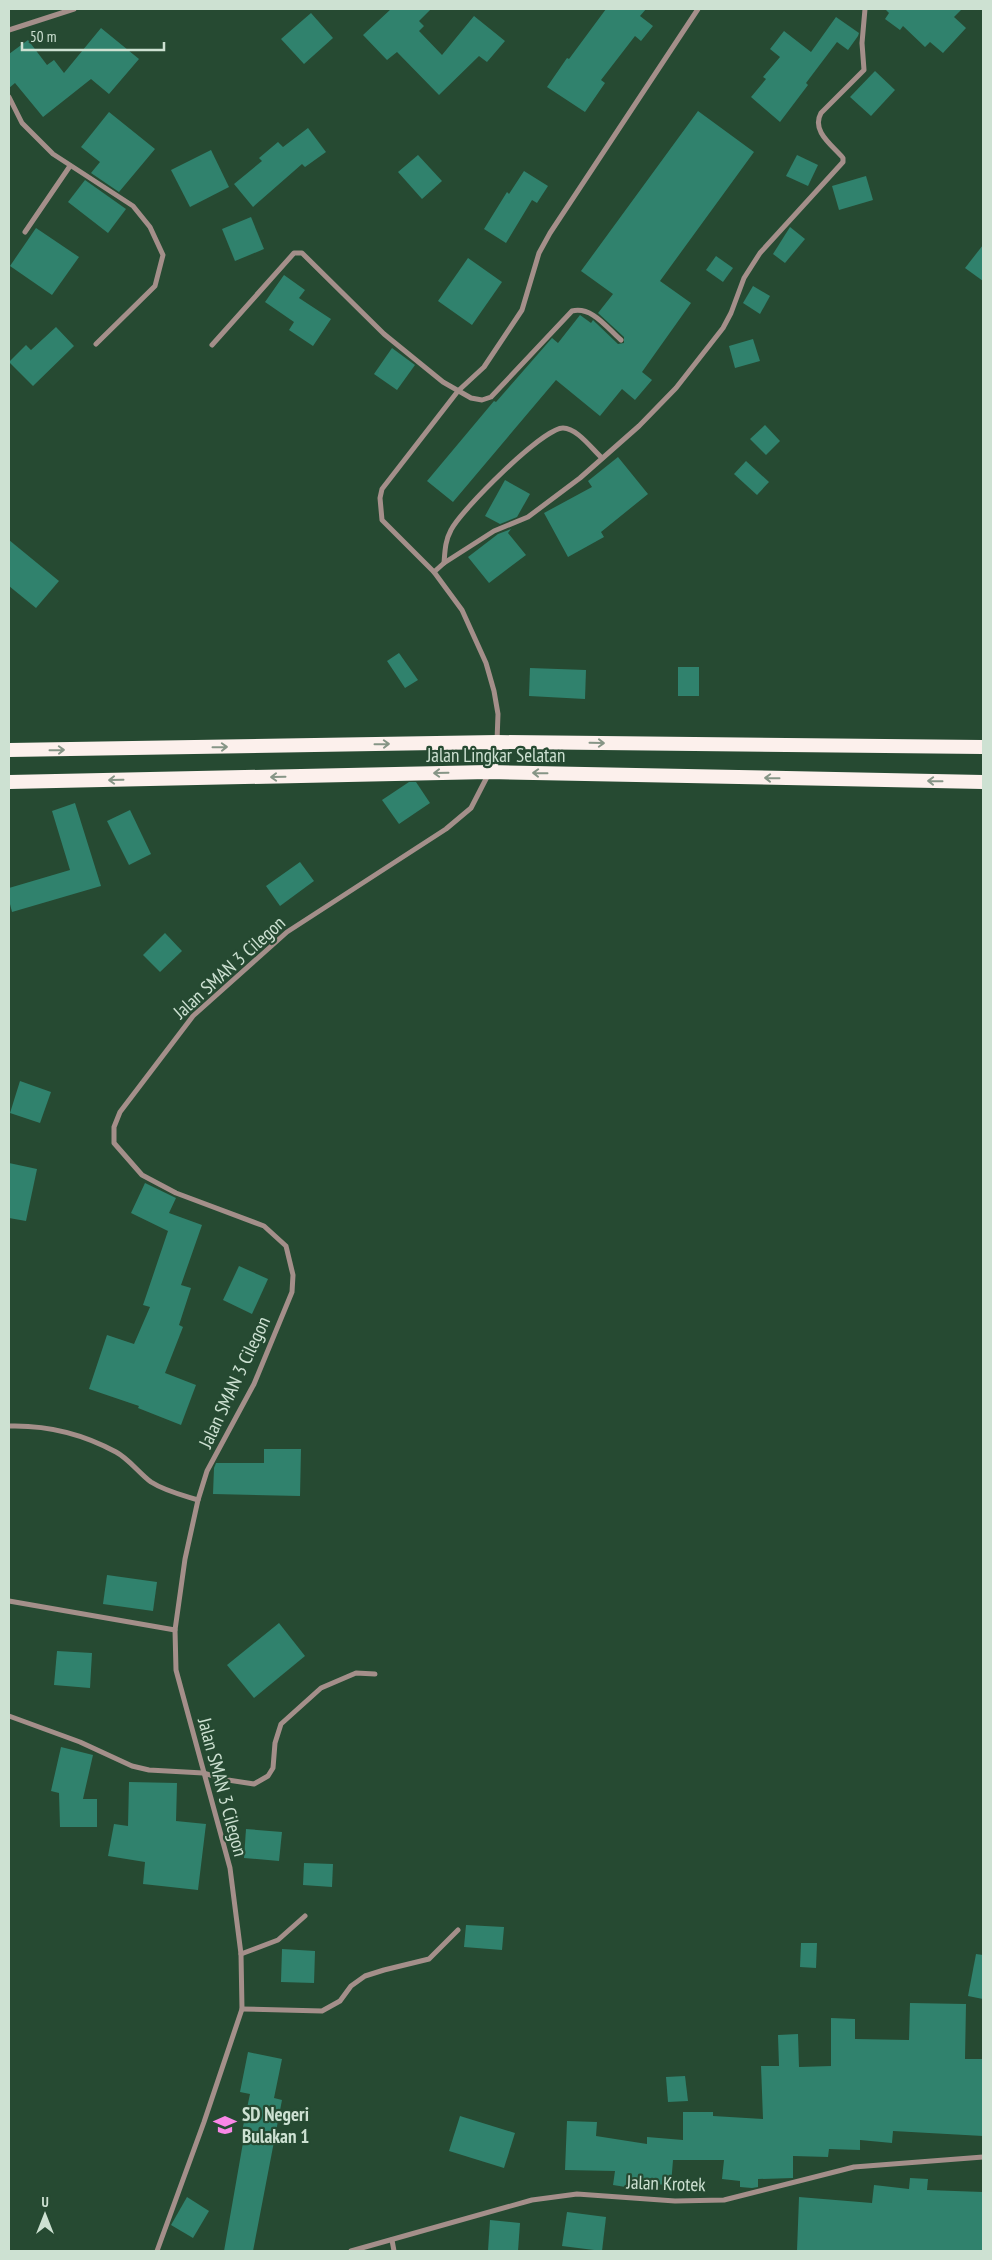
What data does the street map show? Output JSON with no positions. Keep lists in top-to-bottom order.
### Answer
{
  "streets": {
    "highway": ["Jalan Lingkar Selatan"],
    "street": ["Jalan SMAN 3 Cilegon", "Jalan Krotek"]
  },
  "crossings": [
    ["Jalan Lingkar Selatan", "Jalan SMAN 3 Cilegon"]
  ],
  "places": {
    "school or university": ["SD Negeri Bulakan 1"]
  },
  "scale_bar": "50 m",
  "north": "top"
}
